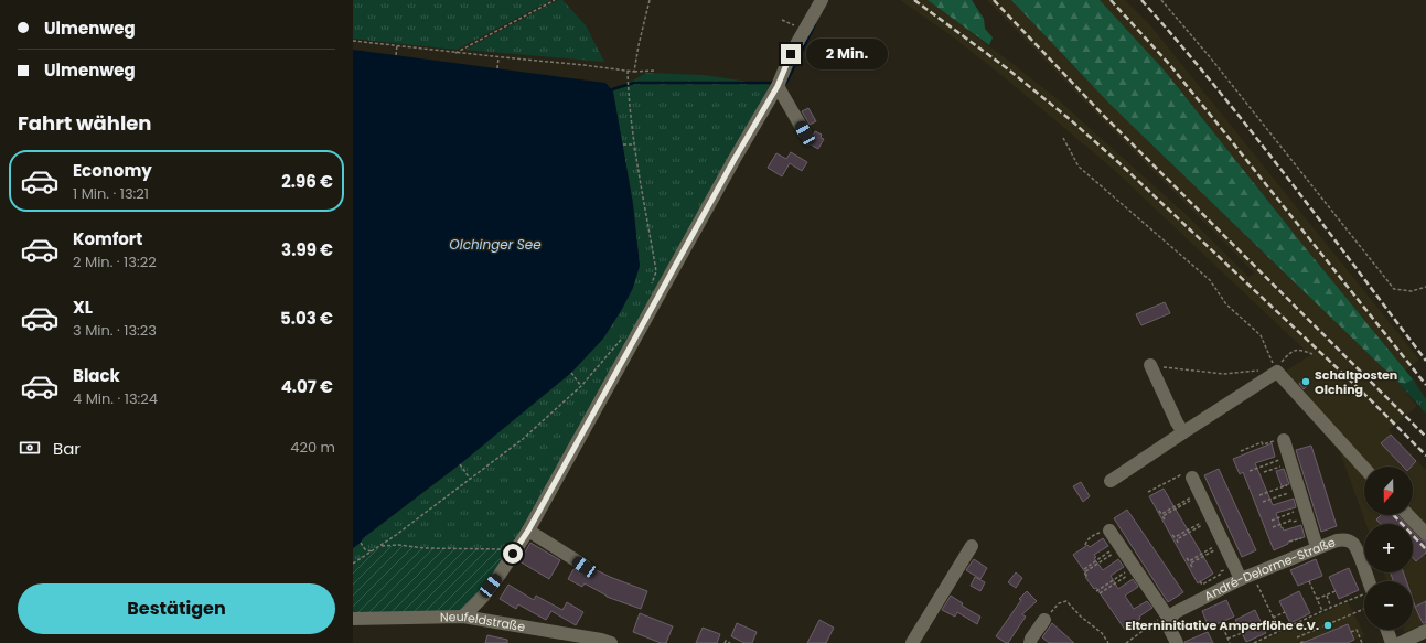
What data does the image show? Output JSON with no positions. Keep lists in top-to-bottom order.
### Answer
{
  "streets": {
    "street": ["André-Delorme-Straße", "Neufeldstraße"]
  },
  "water": ["Olchinger See"],
  "places": ["Schaltposten Olching", "Elterninitiative Amperflöhe e.V."],
  "north": "bottom",
  "page": {
    "banner": ["Ulmenweg", "Ulmenweg"],
    "bubble": "2 Min.",
    "heading": "Fahrt wählen",
    "list": [
      {
        "name": "Economy",
        "note": "1 Min. · 13:21",
        "value": "2.96 €"
      },
      {
        "name": "Komfort",
        "note": "2 Min. · 13:22",
        "value": "3.99 €"
      },
      {
        "name": "XL",
        "note": "3 Min. · 13:23",
        "value": "5.03 €"
      },
      {
        "name": "Black",
        "note": "4 Min. · 13:24",
        "value": "4.07 €"
      }
    ],
    "pay": ["Bar", "420 m"],
    "map_buttons": ["+", "−"],
    "buttons": "Bestätigen"
  }
}
